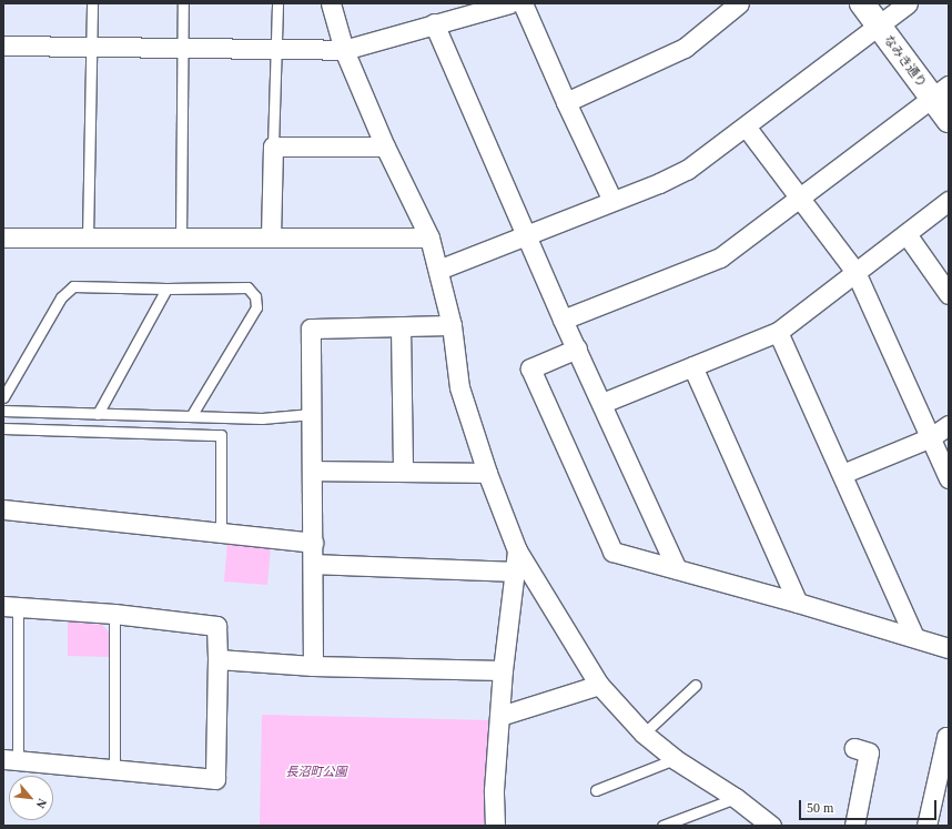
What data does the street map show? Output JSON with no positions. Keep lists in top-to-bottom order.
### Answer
{
  "streets": {
    "street": ["なみき通り"]
  },
  "parks": ["長沼町公園"],
  "scale_bar": "50 m",
  "north": "bottom right"
}
